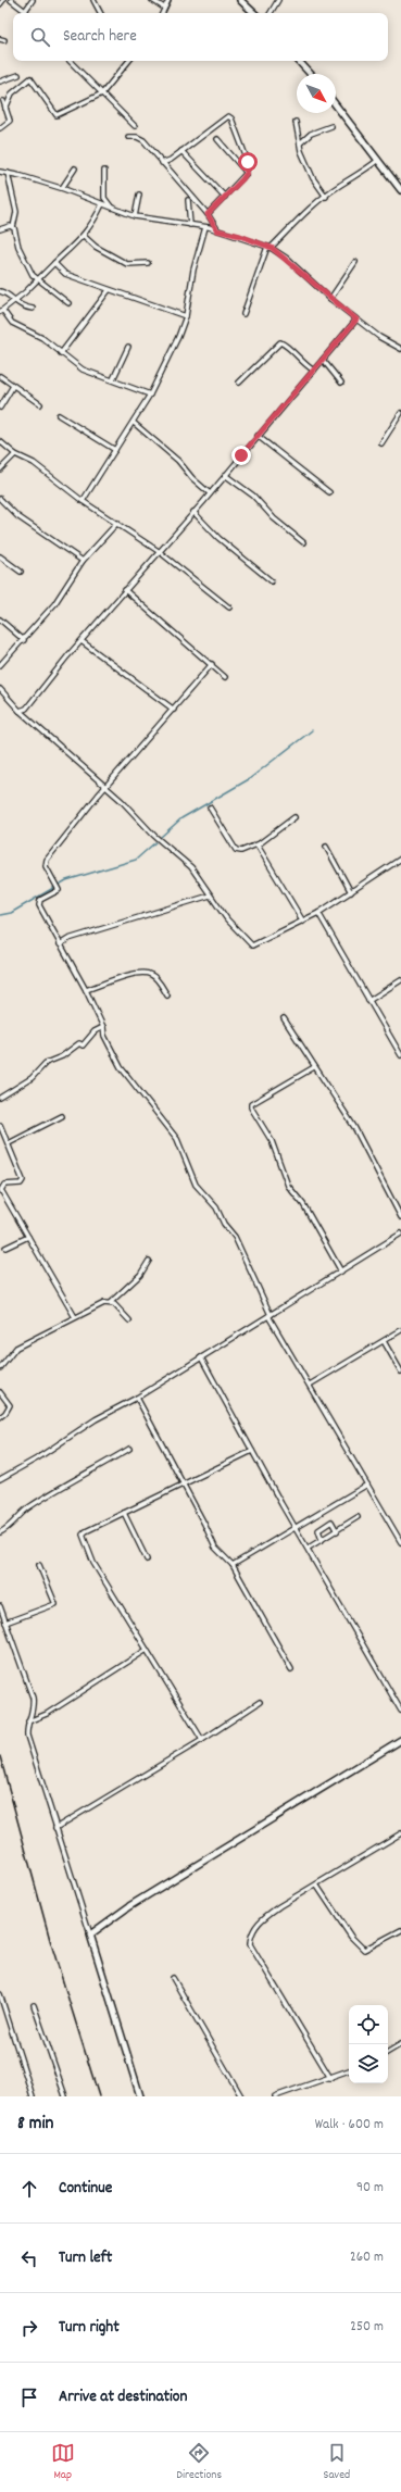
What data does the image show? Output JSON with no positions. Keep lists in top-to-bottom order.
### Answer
{
  "north": "bottom right",
  "page": {
    "search": "Search here",
    "heading": ["8 min", "Walk · 600 m"],
    "list": [
      ["Continue", "90 m"],
      ["Turn left", "260 m"],
      ["Turn right", "250 m"],
      "Arrive at destination"
    ],
    "nav": ["Map", "Directions", "Saved"]
  }
}
